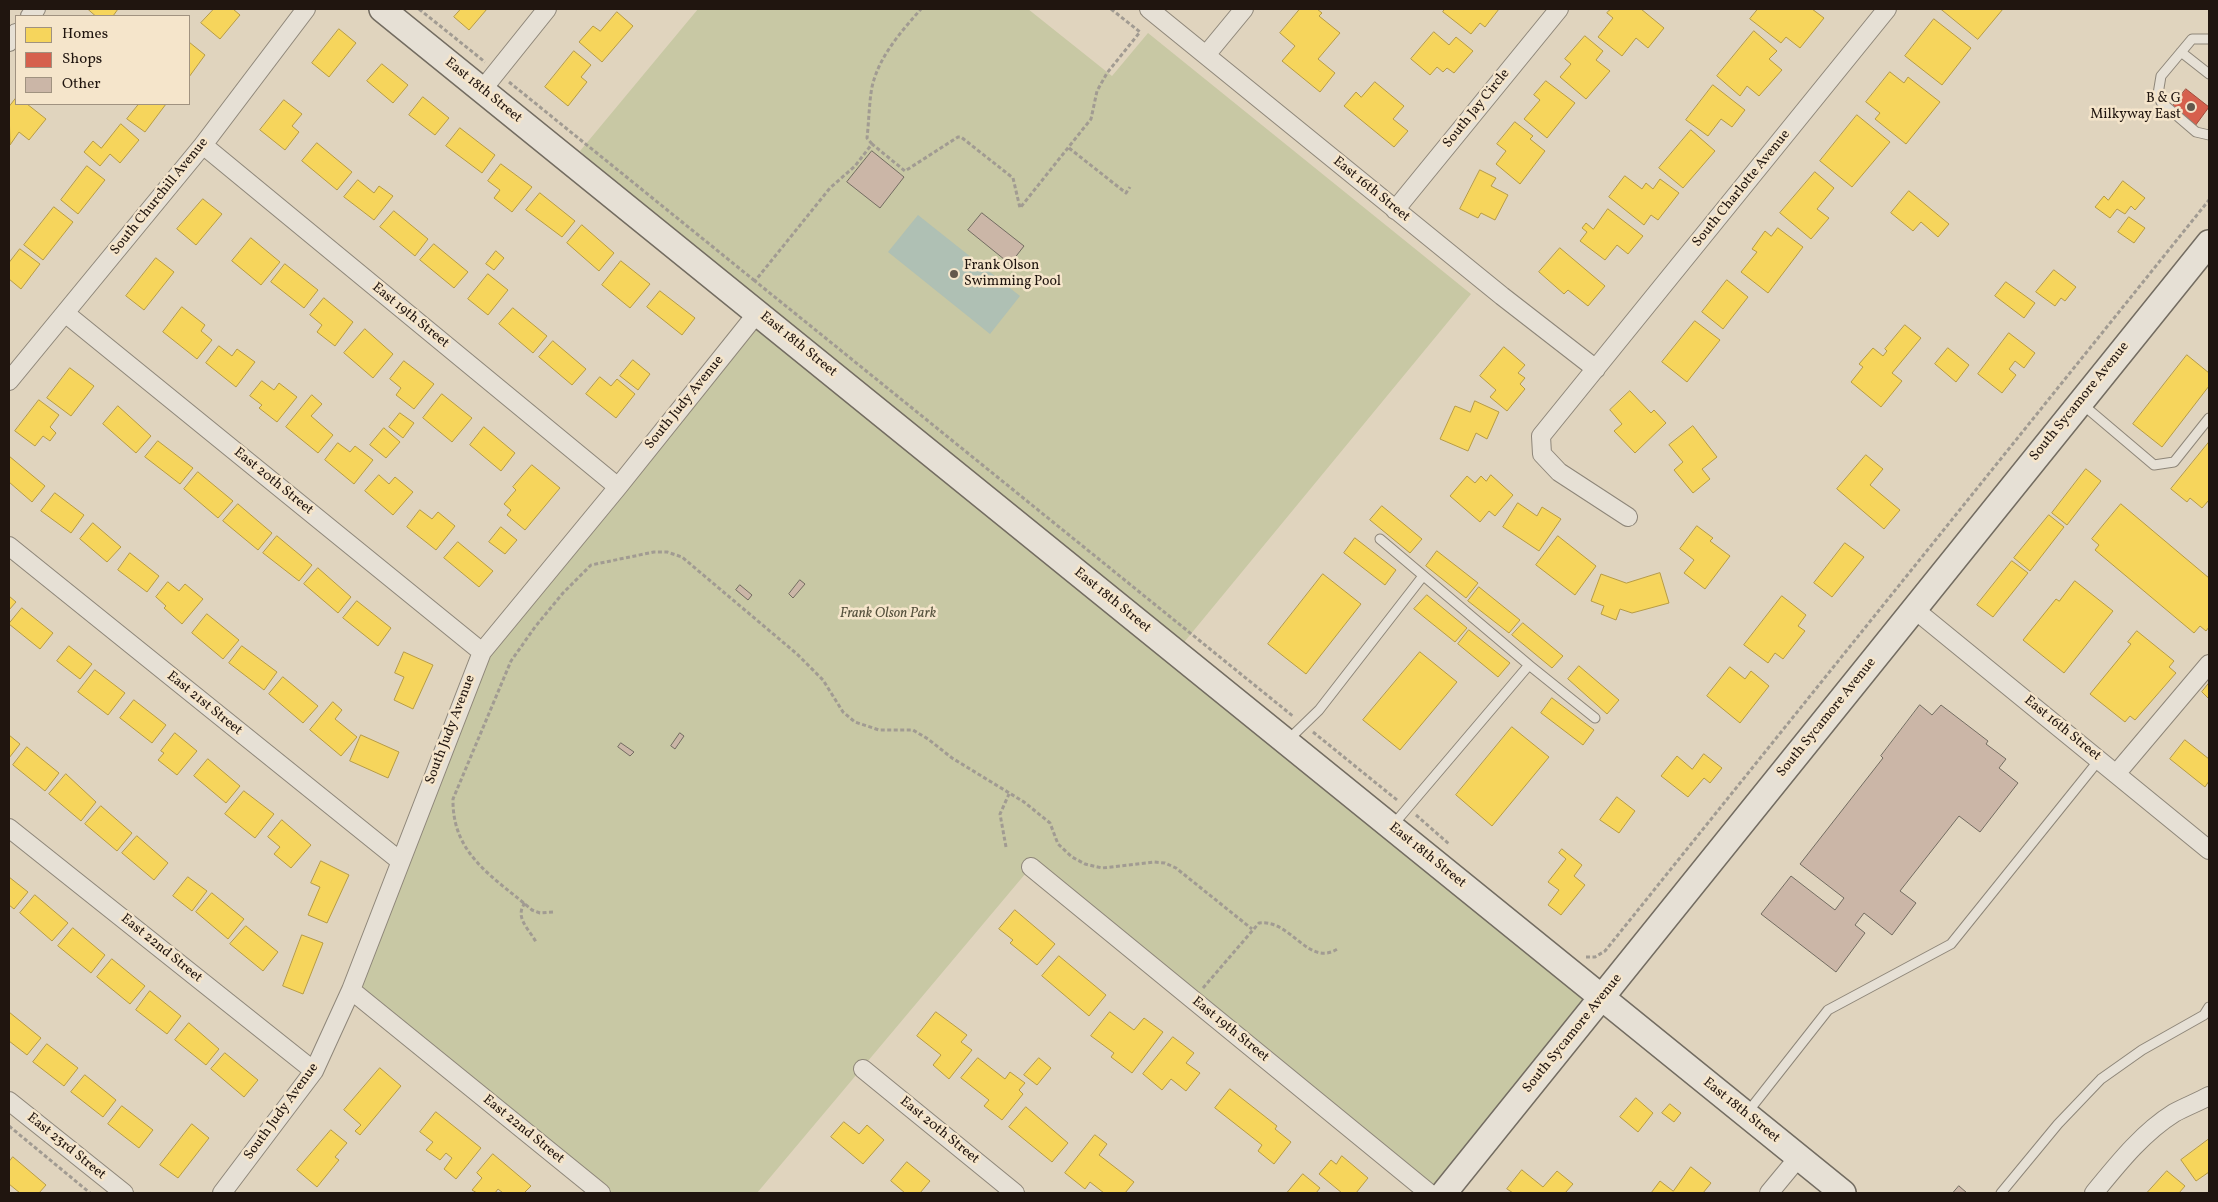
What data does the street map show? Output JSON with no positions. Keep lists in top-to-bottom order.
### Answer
{
  "streets": {
    "street": [
      "East 18th Street",
      "South Jay Circle",
      "South Charlotte Avenue",
      "East 16th Street",
      "South Churchill Avenue",
      "East 19th Street",
      "South Sycamore Avenue",
      "South Judy Avenue",
      "East 20th Street",
      "East 21st Street",
      "East 22nd Street",
      "East 23rd Street"
    ]
  },
  "crossings": [
    ["East 18th Street", "South Sycamore Avenue"],
    ["East 18th Street", "South Judy Avenue"],
    ["South Jay Circle", "East 16th Street"],
    ["South Charlotte Avenue", "East 16th Street"],
    ["East 16th Street", "South Sycamore Avenue"],
    ["South Churchill Avenue", "East 19th Street"],
    ["South Churchill Avenue", "East 20th Street"],
    ["East 19th Street", "South Judy Avenue"],
    ["South Judy Avenue", "East 20th Street"],
    ["South Judy Avenue", "East 21st Street"],
    ["South Judy Avenue", "East 22nd Street"]
  ],
  "parks": ["Frank Olson Park"],
  "places": ["B & G Milkyway East", "Frank Olson Swimming Pool"],
  "legend": ["Homes", "Shops", "Other"]
}
